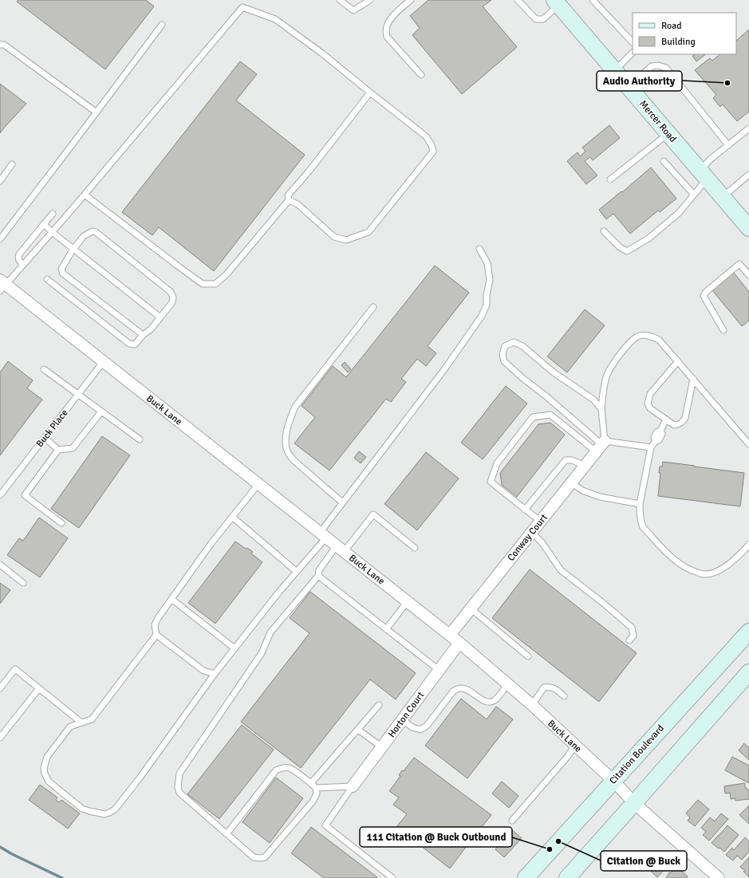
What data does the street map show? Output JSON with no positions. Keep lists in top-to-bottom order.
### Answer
{
  "streets": {
    "main road": ["Mercer Road", "Citation Boulevard"],
    "street": ["Buck Lane", "Conway Court", "Horton Court"],
    "lane": ["Buck Place"]
  },
  "crossings": [
    ["Buck Lane", "Buck Place"],
    ["Buck Lane", "Conway Court"],
    ["Buck Lane", "Horton Court"],
    ["Buck Lane", "Citation Boulevard"]
  ],
  "places": ["Audio Authority", "Citation @ Buck", "111 Citation @ Buck Outbound"],
  "legend": ["Road", "Building"]
}
